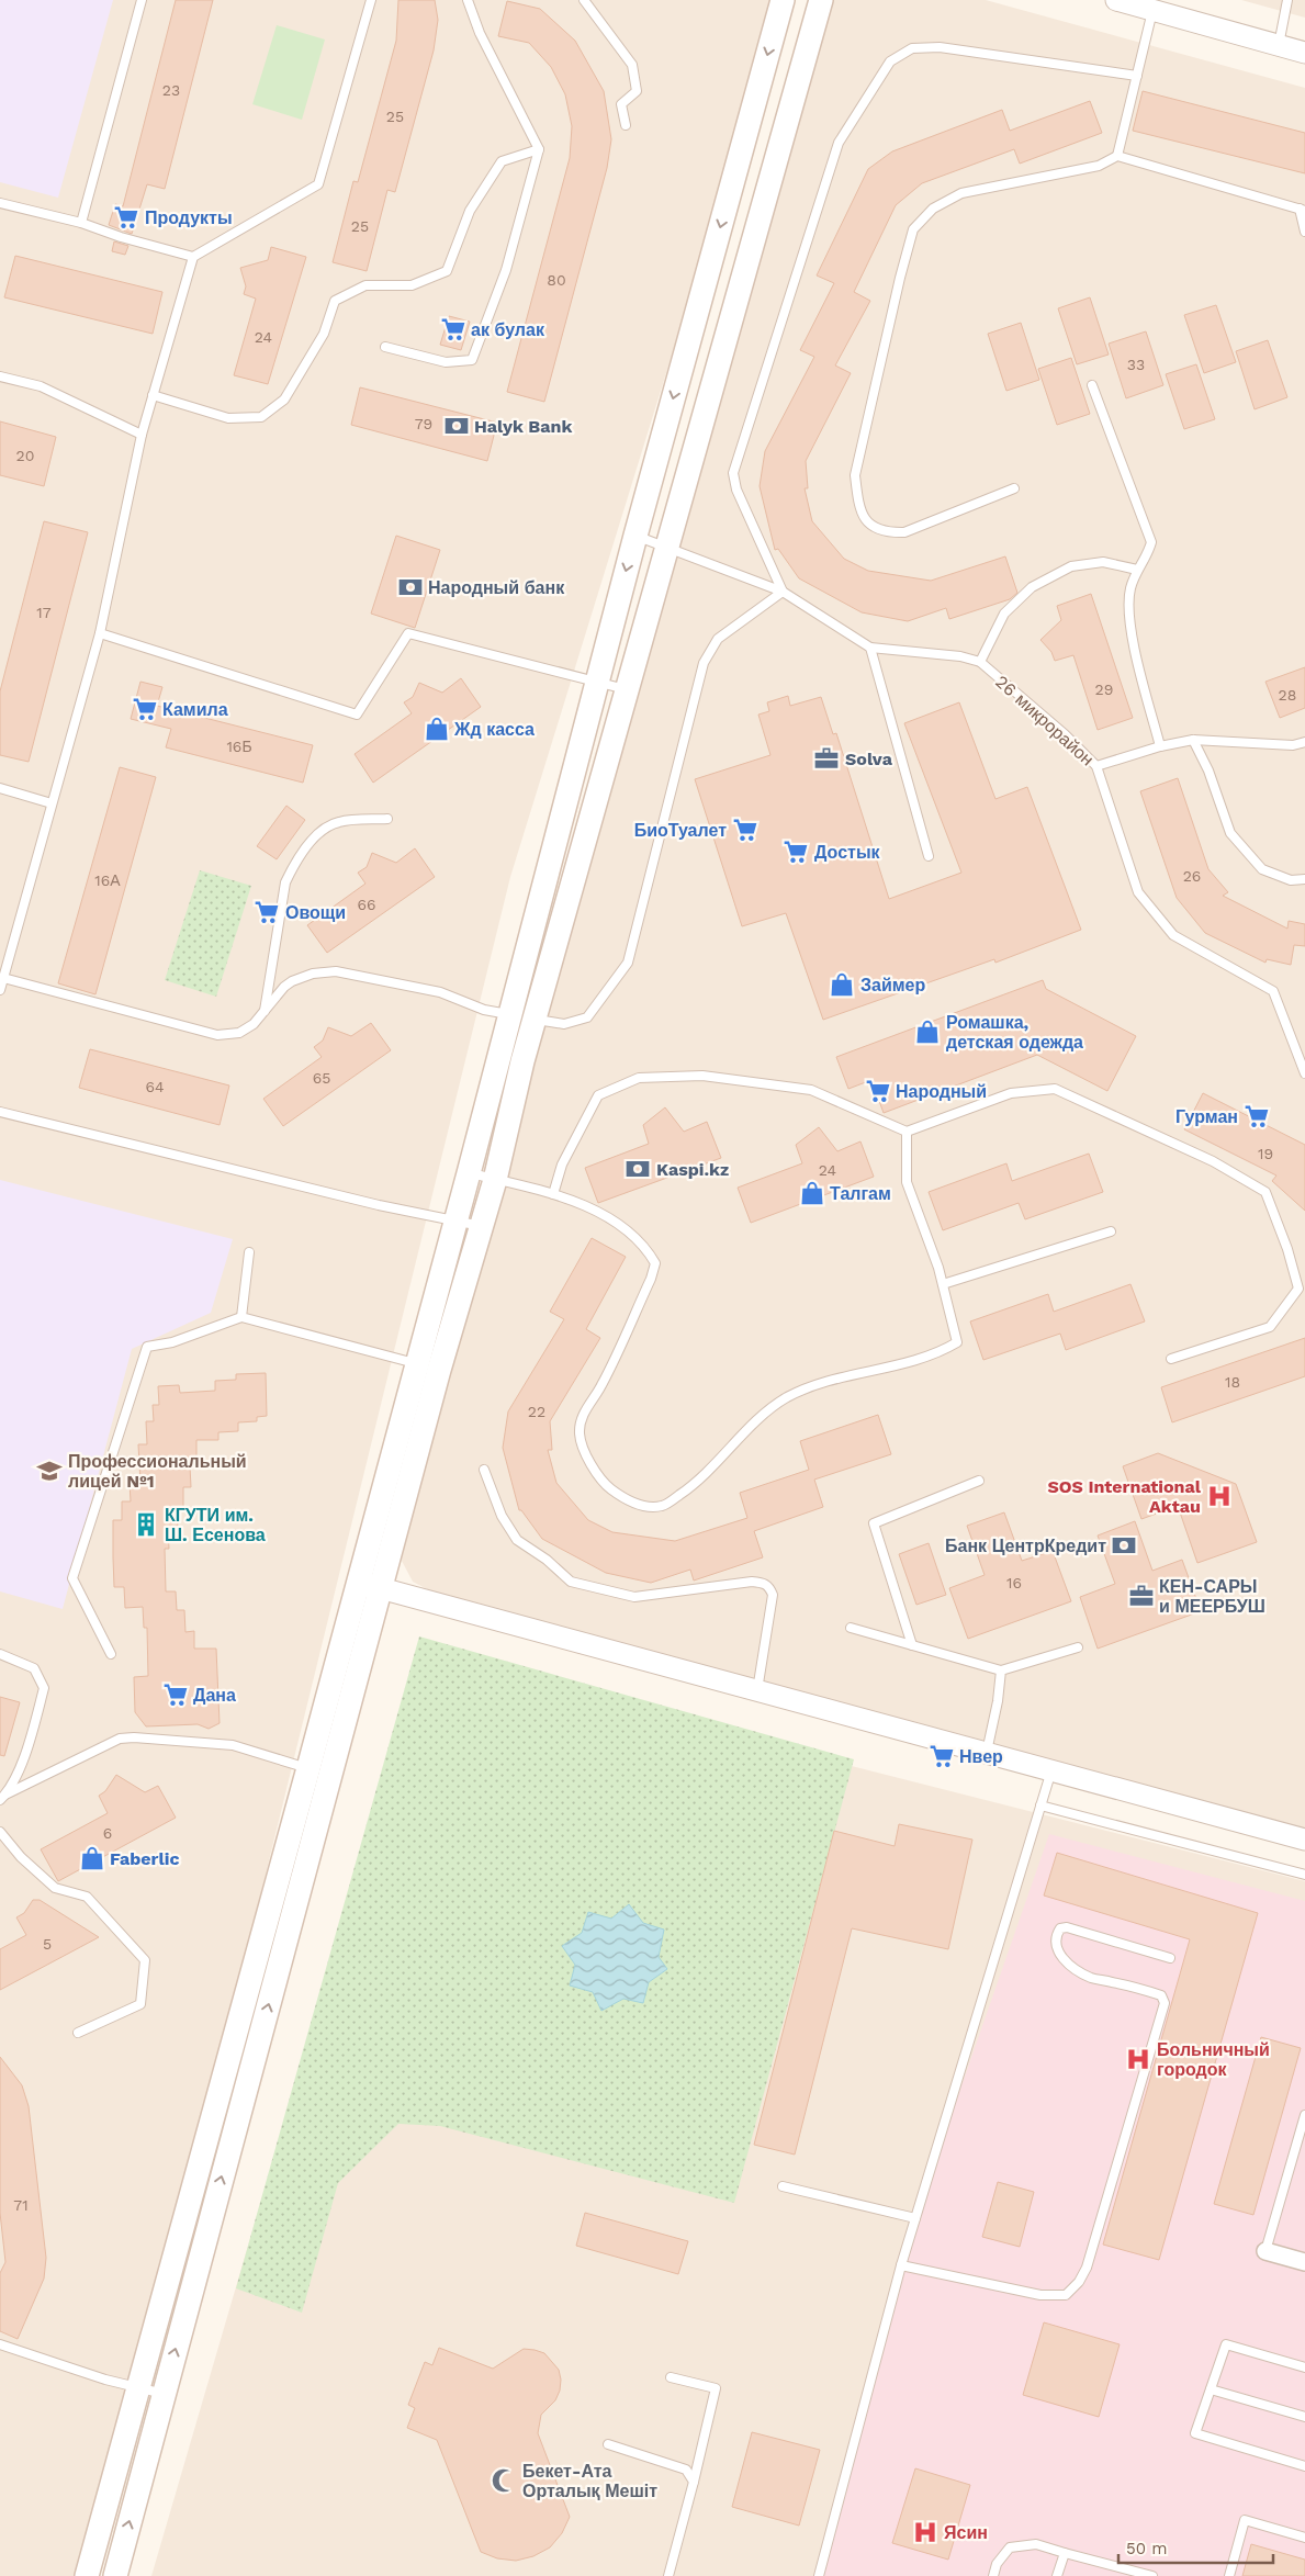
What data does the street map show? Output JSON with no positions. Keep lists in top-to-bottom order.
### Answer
{
  "streets": {
    "lane": ["26 микрорайон"]
  },
  "places": {
    "supermarket": [
      "Продукты",
      "ак булак",
      "Камила",
      "БиоТуалет",
      "Достык",
      "Овощи",
      "Народный",
      "Гурман",
      "Дана",
      "Нвер"
    ],
    "bank": [
      "Halyk Bank",
      "Народный банк",
      "Kaspi.kz",
      "Банк ЦентрКредит"
    ],
    "shop": [
      "Жд касса",
      "Займер",
      "Ромашка, детская одежда",
      "Талгам",
      "Faberlic"
    ],
    "office": ["Solva", "КЕН-САРЫ и МЕЕРБУШ"],
    "school or university": ["Профессиональный лицей №1"],
    "hospital": ["SOS International Aktau", "Больничный городок", "Ясин"],
    "building": ["КГУТИ им. Ш. Есенова"],
    "mosque": ["Бекет-Ата Орталық Мешіт"]
  },
  "house_numbers": [
    "23",
    "25",
    "25",
    "80",
    "24",
    "33",
    "79",
    "20",
    "17",
    "29",
    "28",
    "16Б",
    "26",
    "16А",
    "66",
    "65",
    "64",
    "19",
    "24",
    "18",
    "22",
    "16",
    "6",
    "5",
    "71"
  ],
  "scale_bar": "50 m"
}
